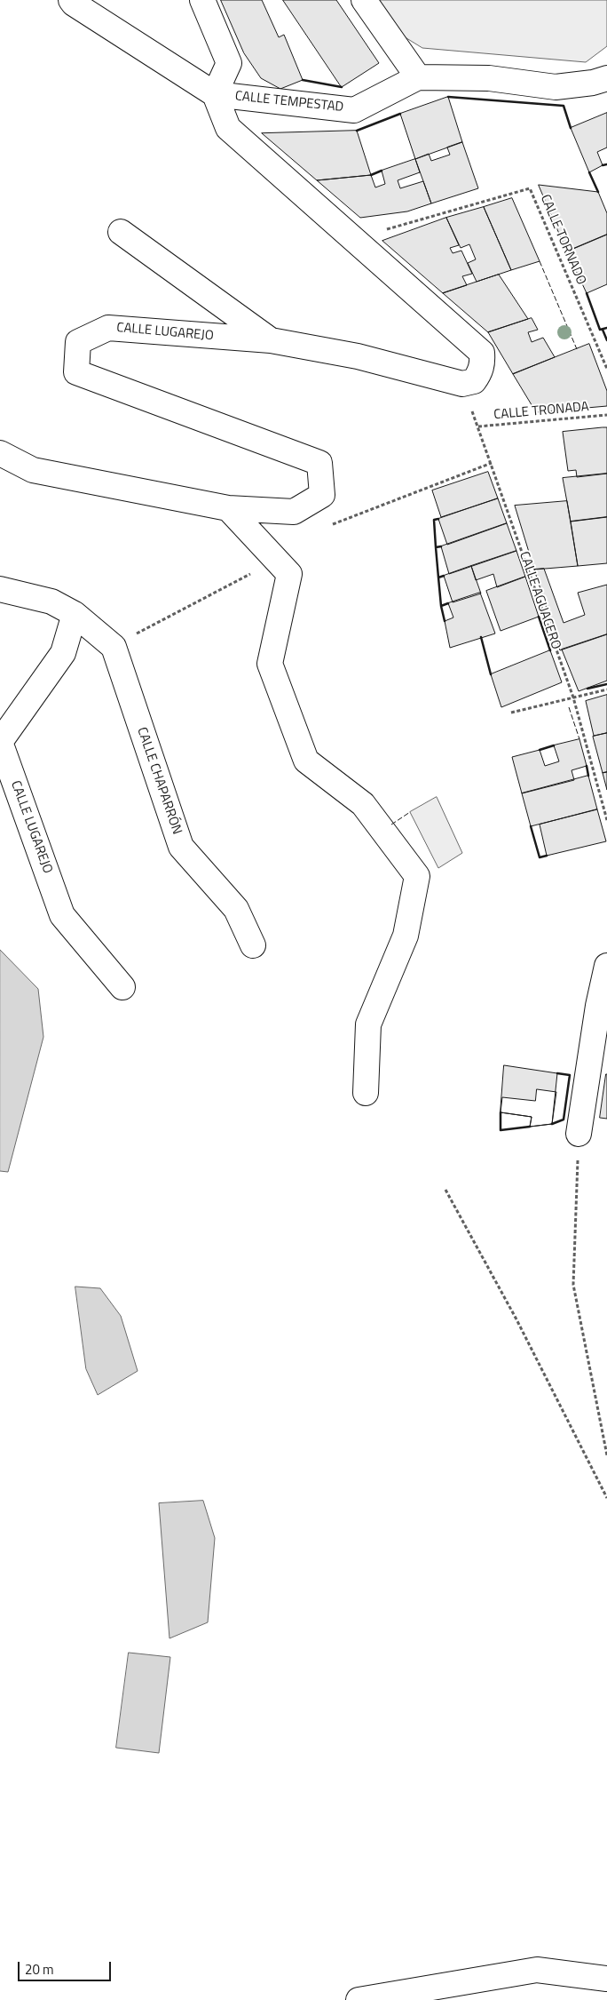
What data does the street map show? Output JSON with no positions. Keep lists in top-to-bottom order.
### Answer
{
  "streets": {
    "street": ["CALLE TEMPESTAD", "CALLE LUGAREJO", "CALLE CHAPARRÓN"],
    "path": ["CALLE TORNADO", "CALLE TRONADA", "CALLE AGUACERO"]
  },
  "crossings": [
    ["CALLE LUGAREJO", "CALLE AGUACERO"],
    ["CALLE LUGAREJO", "CALLE CHAPARRÓN"],
    ["CALLE TRONADA", "CALLE AGUACERO"]
  ],
  "scale_bar": "20 m"
}
